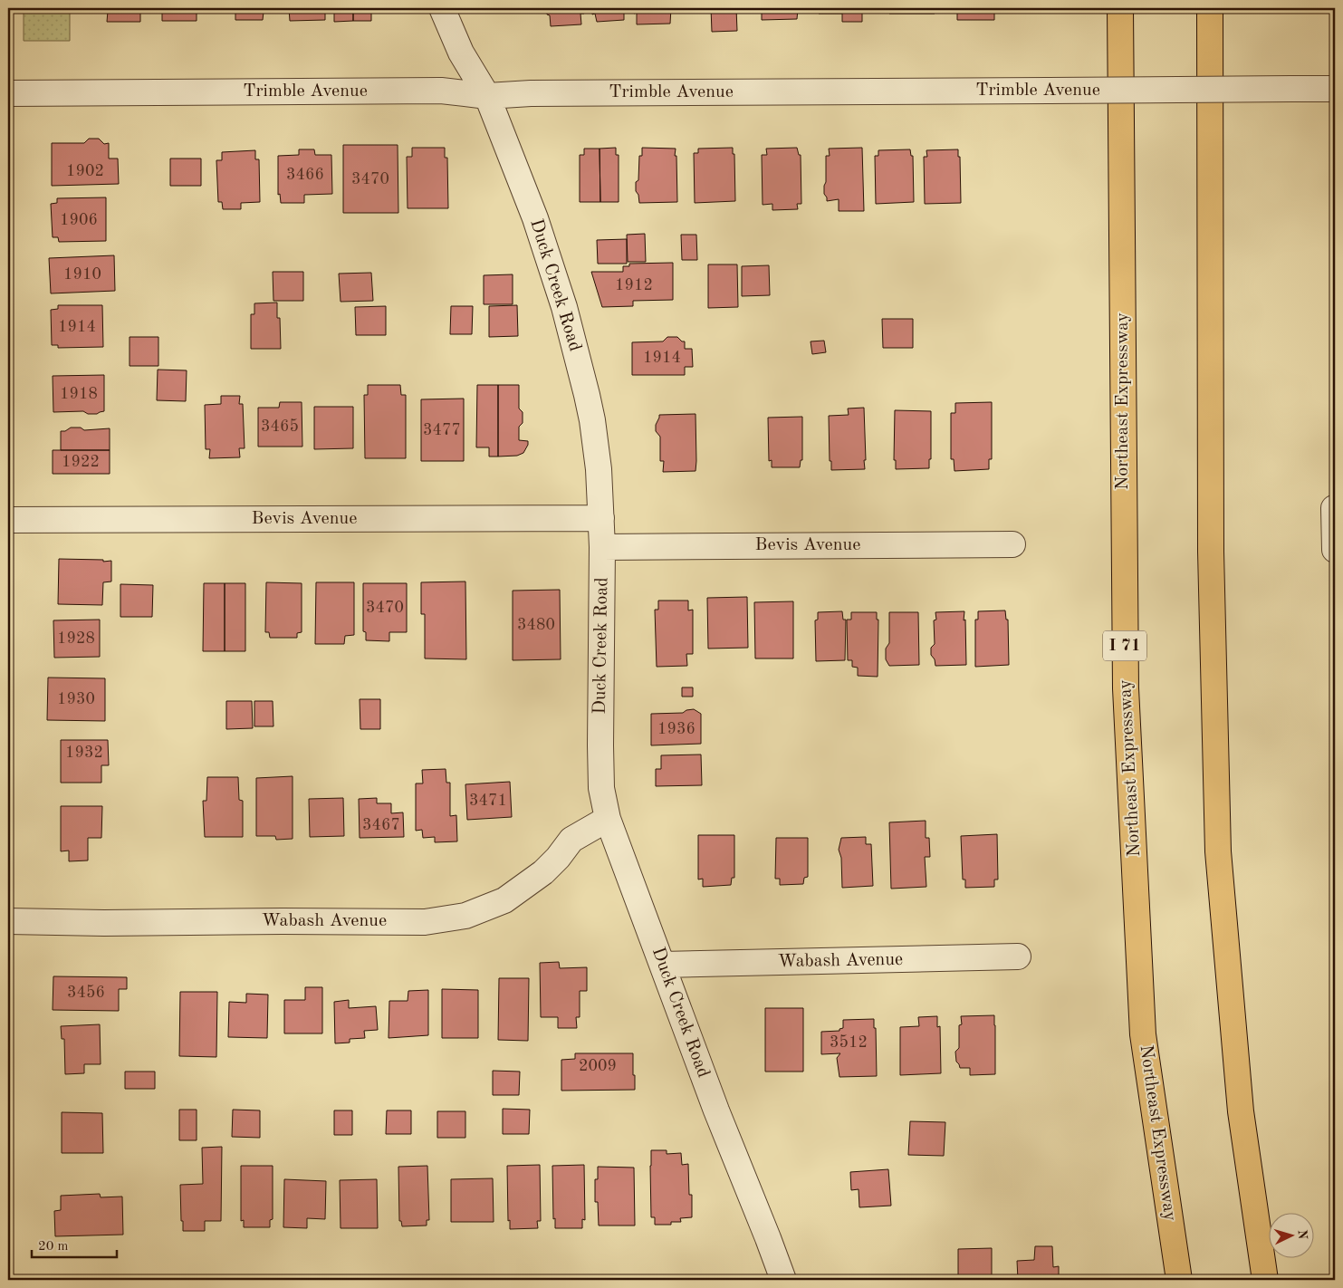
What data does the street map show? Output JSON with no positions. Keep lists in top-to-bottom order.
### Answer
{
  "streets": {
    "highway": ["Northeast Expressway", "I 71"],
    "street": [
      "Trimble Avenue",
      "Duck Creek Road",
      "Bevis Avenue",
      "Wabash Avenue"
    ]
  },
  "crossings": [
    ["Trimble Avenue", "Duck Creek Road"],
    ["Duck Creek Road", "Bevis Avenue"],
    ["Duck Creek Road", "Wabash Avenue"]
  ],
  "house_numbers": [
    "1902",
    "3466",
    "3470",
    "1906",
    "1910",
    "1912",
    "1914",
    "1914",
    "1918",
    "3465",
    "3477",
    "1922",
    "3470",
    "3480",
    "1928",
    "1930",
    "1936",
    "1932",
    "3471",
    "3467",
    "3456",
    "3512",
    "2009"
  ],
  "scale_bar": "20 m",
  "north": "right"
}
